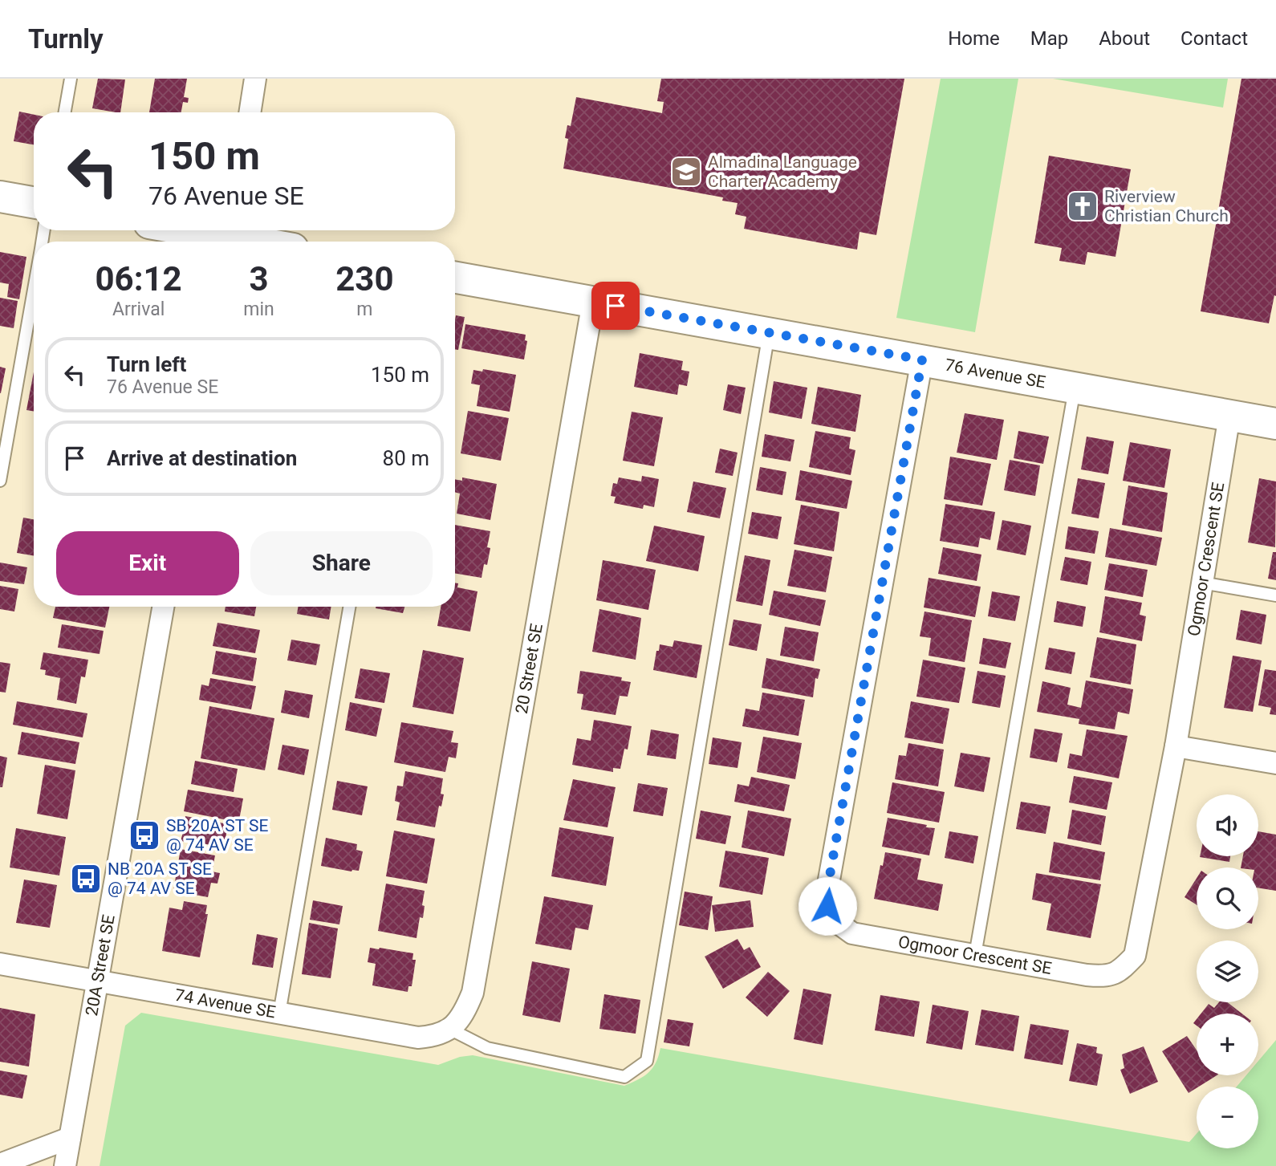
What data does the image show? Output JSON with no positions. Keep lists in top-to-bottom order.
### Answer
{
  "streets": {
    "street": [
      "76 Avenue SE",
      "Ogmoor Crescent SE",
      "20 Street SE",
      "20A Street SE",
      "74 Avenue SE"
    ]
  },
  "crossings": [
    ["76 Avenue SE", "Ogmoor Crescent SE"],
    ["76 Avenue SE", "20 Street SE"],
    ["20 Street SE", "74 Avenue SE"],
    ["20A Street SE", "74 Avenue SE"]
  ],
  "places": {
    "school or university": ["Almadina Language Charter Academy"],
    "church": ["Riverview Christian Church"],
    "bus stop": ["SB 20A ST SE @ 74 AV SE", "NB 20A ST SE @ 74 AV SE"]
  },
  "page": {
    "header": "Turnly",
    "nav": [
      "Home",
      "Map",
      "About",
      "Contact"
    ],
    "turn": ["150 m", "76 Avenue SE"],
    "eta": [
      "06:12",
      "Arrival",
      "3",
      "min",
      "230",
      "m"
    ],
    "list": [
      {
        "name": "Turn left",
        "note": "76 Avenue SE",
        "value": "150 m"
      },
      {
        "name": "Arrive at destination",
        "value": "80 m"
      }
    ],
    "buttons": ["Exit", "Share"],
    "map_buttons": ["+", "−"]
  }
}
